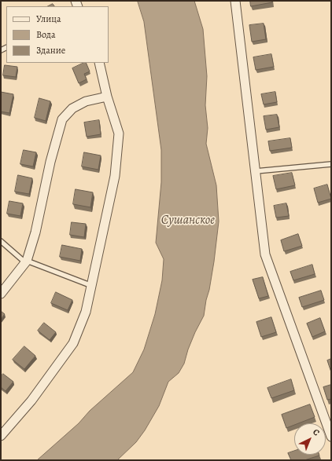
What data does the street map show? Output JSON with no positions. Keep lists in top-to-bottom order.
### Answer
{
  "water": ["Сушанское"],
  "legend": ["Улица", "Вода", "Здание"],
  "north": "top right"
}
